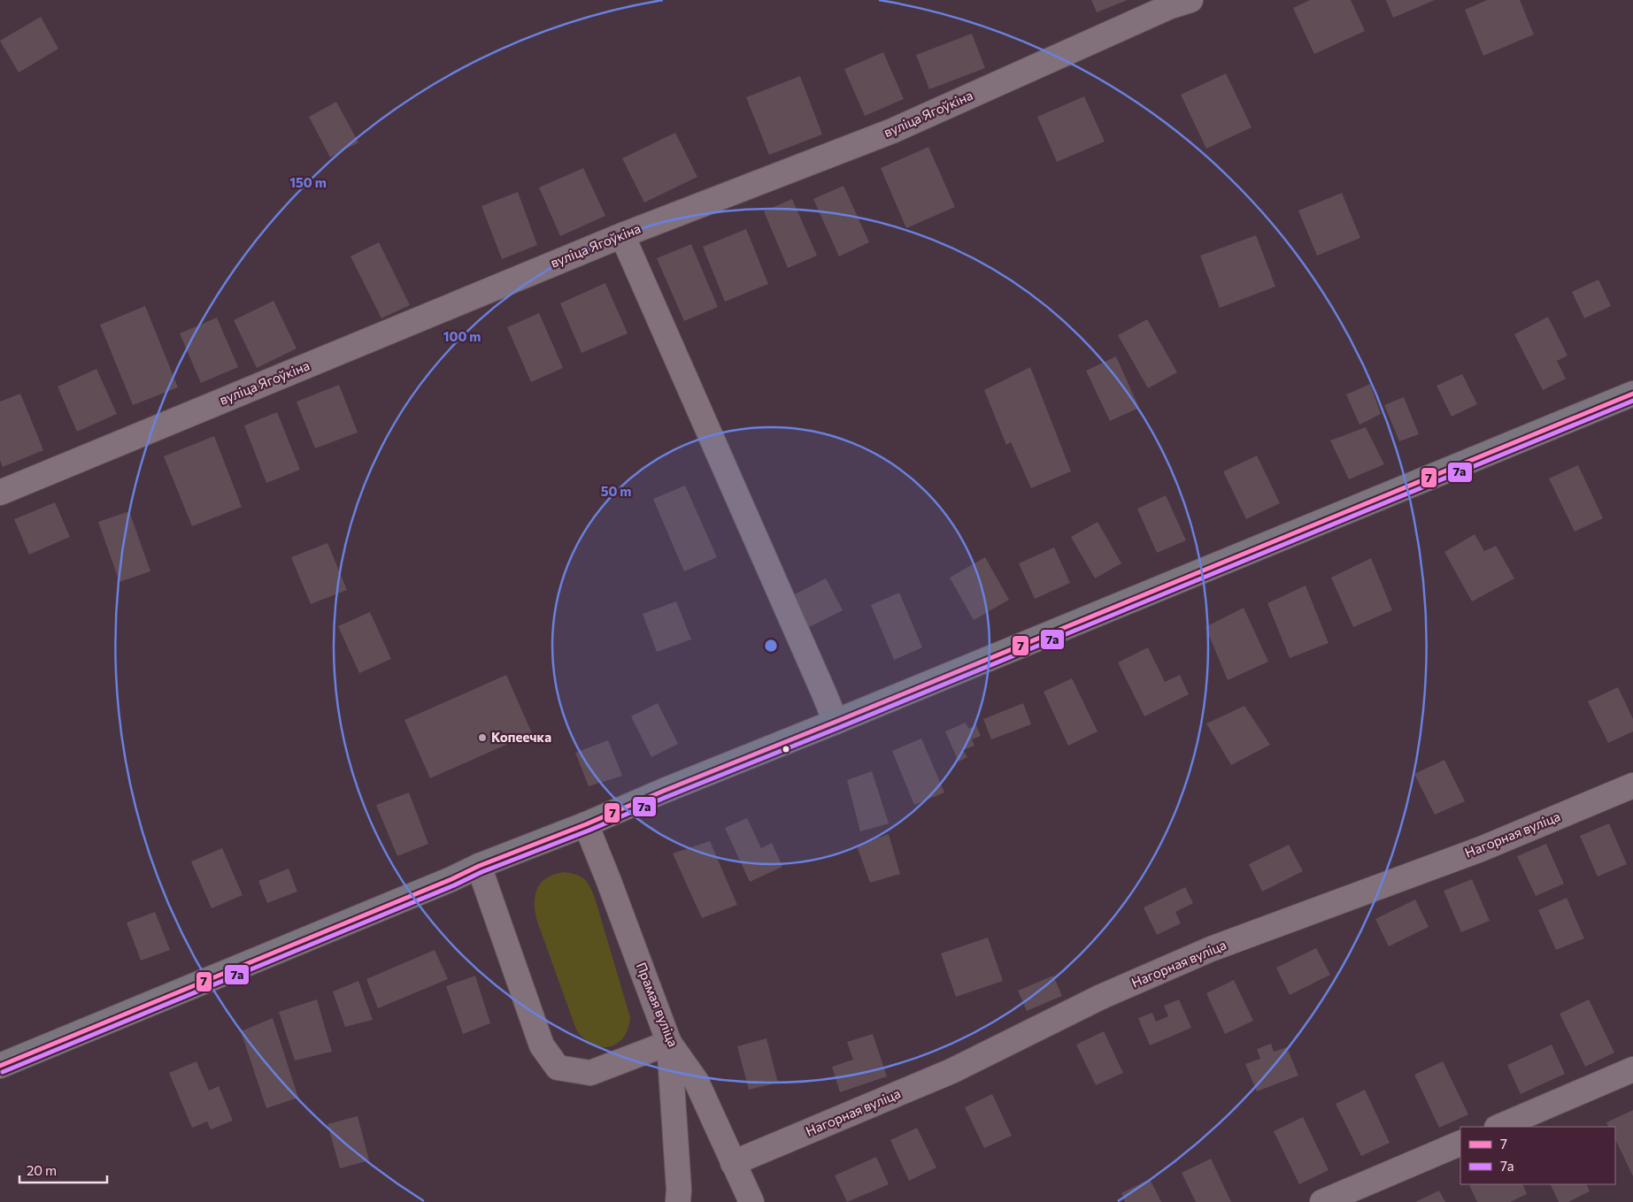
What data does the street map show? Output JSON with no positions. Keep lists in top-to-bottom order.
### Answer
{
  "streets": {
    "street": ["вуліца Ягоўкіна", "Нагорная вуліца", "Прамая вуліца"]
  },
  "crossings": [
    ["Нагорная вуліца", "Прамая вуліца"]
  ],
  "places": ["Копеечка"],
  "lines": ["transit line 7", "transit line 7а"],
  "legend": ["7", "7а"],
  "scale_bar": "20 m",
  "rings": ["150 m", "100 m", "50 m"]
}
